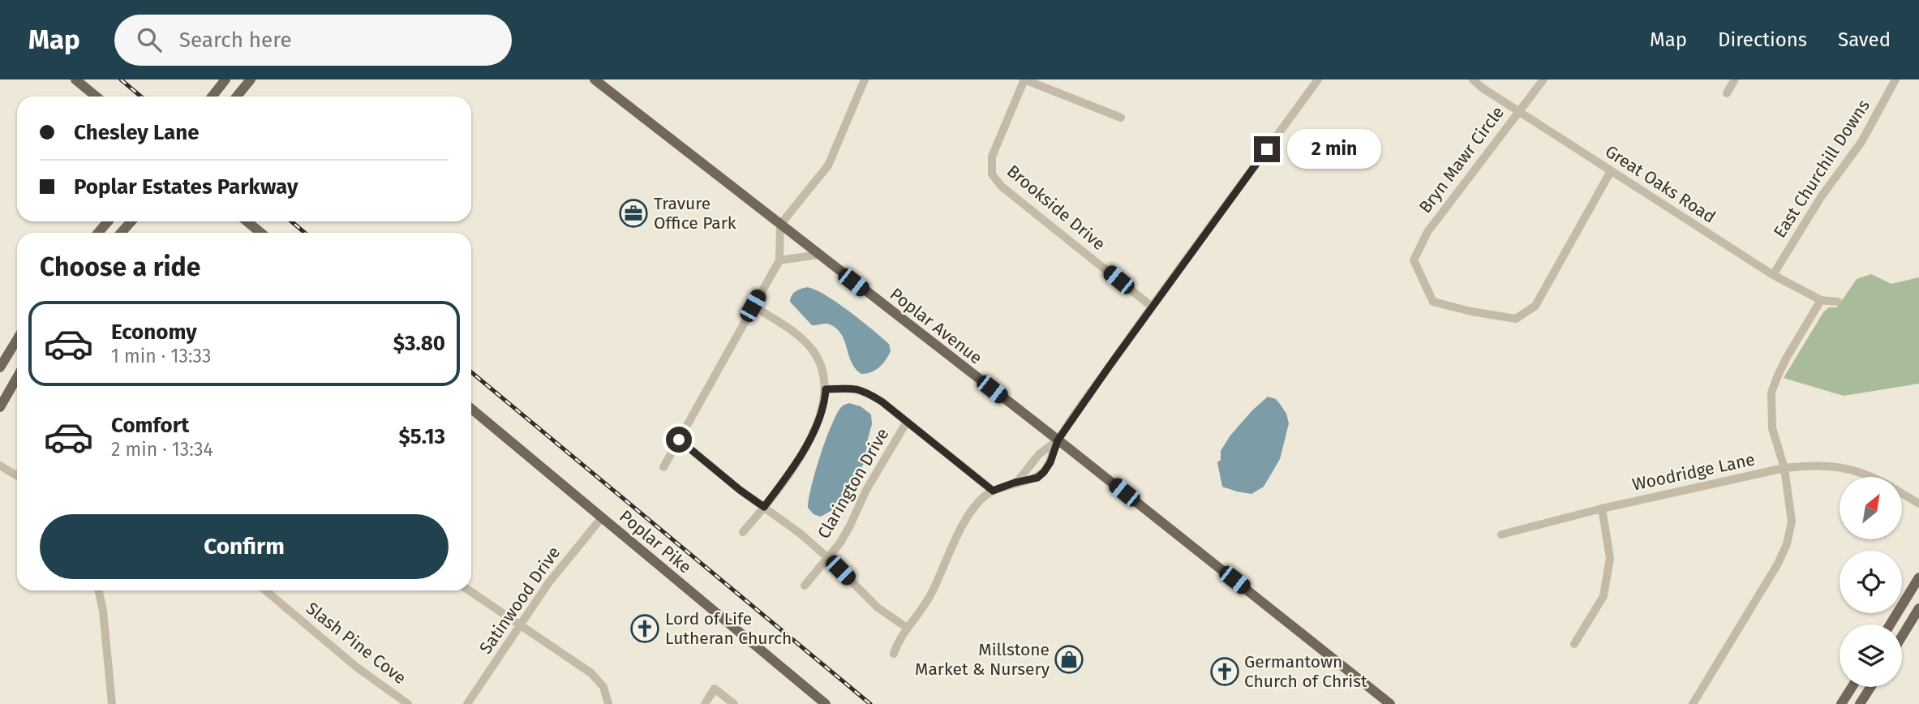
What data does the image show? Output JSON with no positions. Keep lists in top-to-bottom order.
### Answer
{
  "streets": {
    "main road": ["Poplar Avenue", "Poplar Pike"],
    "street": [
      "Bryn Mawr Circle",
      "East Churchill Downs",
      "Great Oaks Road",
      "Brookside Drive",
      "Woodridge Lane",
      "Clarington Drive",
      "Satinwood Drive",
      "Slash Pine Cove"
    ]
  },
  "crossings": [
    ["Bryn Mawr Circle", "Great Oaks Road"],
    ["East Churchill Downs", "Great Oaks Road"],
    ["Poplar Pike", "Satinwood Drive"]
  ],
  "places": {
    "office": ["Travure Office Park"],
    "church": ["Lord of Life Lutheran Church", "Germantown Church of Christ"],
    "shop": ["Millstone Market & Nursery"]
  },
  "north": "top right",
  "page": {
    "header": "Map",
    "search": "Search here",
    "nav": ["Map", "Directions", "Saved"],
    "banner": ["Chesley Lane", "Poplar Estates Parkway"],
    "bubble": "2 min",
    "heading": "Choose a ride",
    "list": [
      {
        "name": "Economy",
        "note": "1 min · 13:33",
        "value": "$3.80"
      },
      {
        "name": "Comfort",
        "note": "2 min · 13:34",
        "value": "$5.13"
      }
    ],
    "buttons": "Confirm"
  }
}
